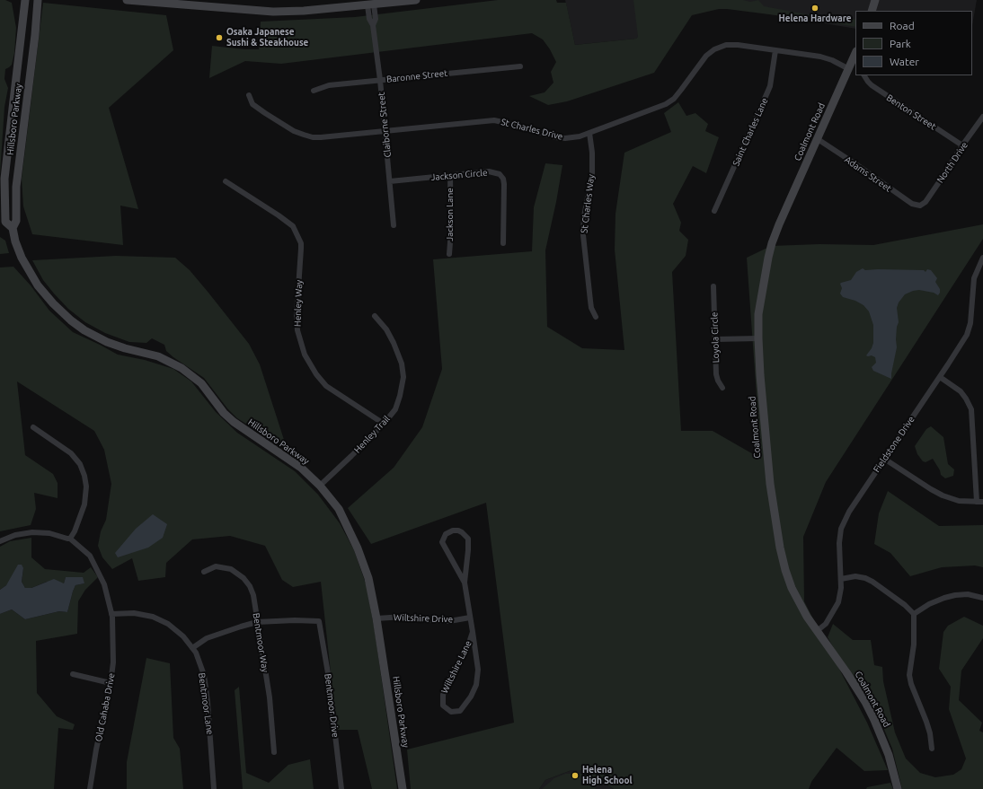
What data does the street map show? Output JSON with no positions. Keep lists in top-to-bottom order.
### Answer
{
  "streets": {
    "street": [
      "Baronne Street",
      "Benton Street",
      "Hillsboro Parkway",
      "Claiborne Street",
      "St Charles Drive",
      "Saint Charles Lane",
      "Coalmont Road",
      "North Drive",
      "Adams Street",
      "Jackson Circle",
      "St Charles Way",
      "Jackson Lane",
      "Henley Way",
      "Loyola Circle",
      "Henley Trail",
      "Fieldstone Drive",
      "Wiltshire Drive",
      "Bentmoor Way",
      "Wiltshire Lane",
      "Bentmoor Lane",
      "Bentmoor Drive",
      "Old Cahaba Drive"
    ]
  },
  "crossings": [
    ["Baronne Street", "Claiborne Street"],
    ["Benton Street", "North Drive"],
    ["Hillsboro Parkway", "Henley Trail"],
    ["Hillsboro Parkway", "Wiltshire Drive"],
    ["Claiborne Street", "St Charles Drive"],
    ["Claiborne Street", "Jackson Circle"],
    ["St Charles Drive", "Saint Charles Lane"],
    ["St Charles Drive", "Coalmont Road"],
    ["St Charles Drive", "St Charles Way"],
    ["Coalmont Road", "Adams Street"],
    ["Coalmont Road", "Fieldstone Drive"],
    ["North Drive", "Adams Street"],
    ["Jackson Circle", "Jackson Lane"],
    ["Henley Way", "Henley Trail"],
    ["Wiltshire Drive", "Wiltshire Lane"],
    ["Bentmoor Way", "Bentmoor Drive"],
    ["Bentmoor Lane", "Old Cahaba Drive"]
  ],
  "places": ["Helena Hardware", "Osaka Japanese Sushi & Steakhouse", "Helena High School"],
  "legend": ["Road", "Park", "Water"]
}
